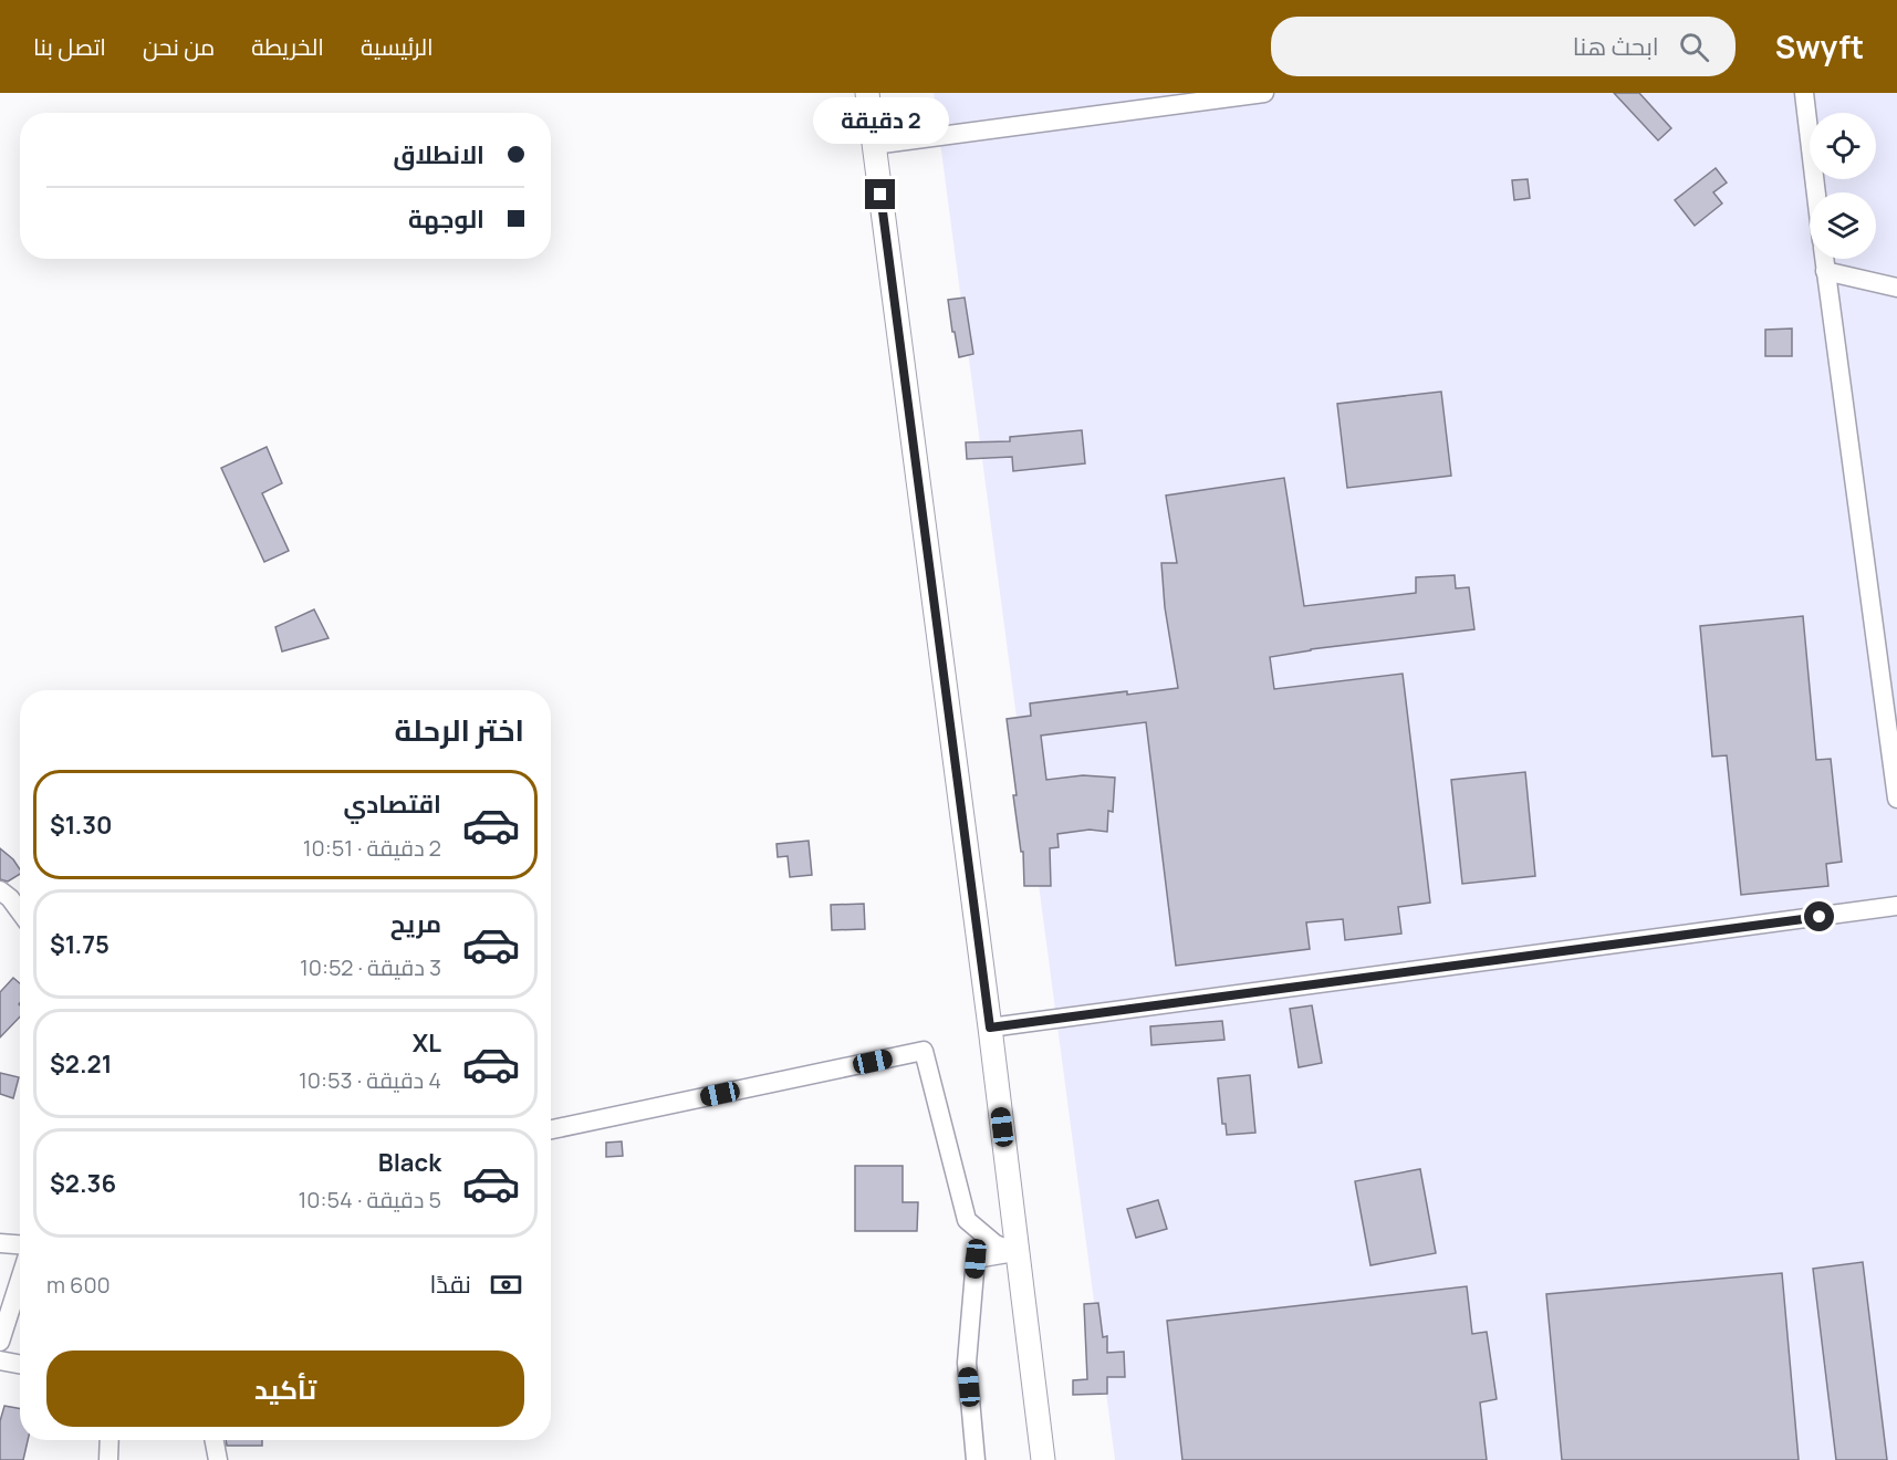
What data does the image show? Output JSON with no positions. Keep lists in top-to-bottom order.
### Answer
{
  "page": {
    "header": "Swyft",
    "search": "ابحث هنا",
    "nav": [
      "الرئيسية",
      "الخريطة",
      "من نحن",
      "اتصل بنا"
    ],
    "bubble": "2 دقيقة",
    "banner": ["الانطلاق", "الوجهة"],
    "heading": "اختر الرحلة",
    "list": [
      {
        "name": "اقتصادي",
        "note": "2 دقيقة · 10:51",
        "value": "$1.30"
      },
      {
        "name": "مريح",
        "note": "3 دقيقة · 10:52",
        "value": "$1.75"
      },
      {
        "name": "XL",
        "note": "4 دقيقة · 10:53",
        "value": "$2.21"
      },
      {
        "name": "Black",
        "note": "5 دقيقة · 10:54",
        "value": "$2.36"
      }
    ],
    "pay": ["نقدًا", "600 m"],
    "buttons": "تأكيد"
  }
}
